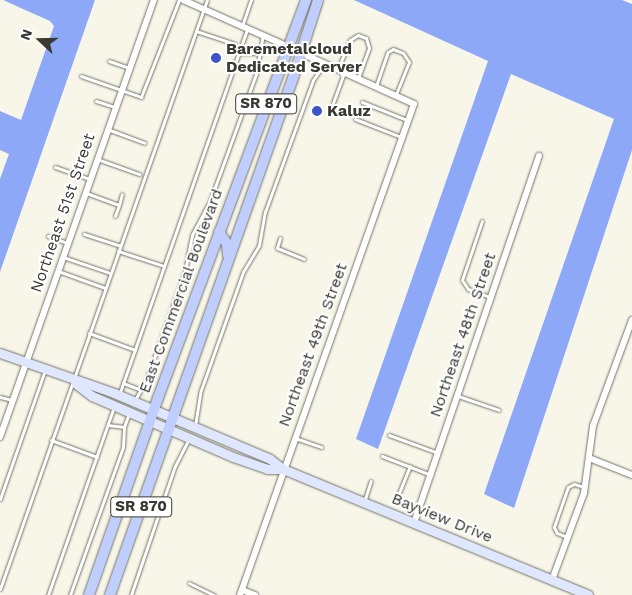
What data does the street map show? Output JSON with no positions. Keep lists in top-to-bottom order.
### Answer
{
  "streets": {
    "main road": ["SR 870", "East Commercial Boulevard"],
    "street": [
      "Northeast 51st Street",
      "Northeast 48th Street",
      "Northeast 49th Street",
      "Bayview Drive"
    ]
  },
  "crossings": [
    ["Northeast 51st Street", "Bayview Drive"],
    ["East Commercial Boulevard", "Bayview Drive"],
    ["Northeast 48th Street", "Bayview Drive"],
    ["Northeast 49th Street", "Bayview Drive"]
  ],
  "places": ["Baremetalcloud Dedicated Server", "Kaluz"],
  "north": "left"
}
